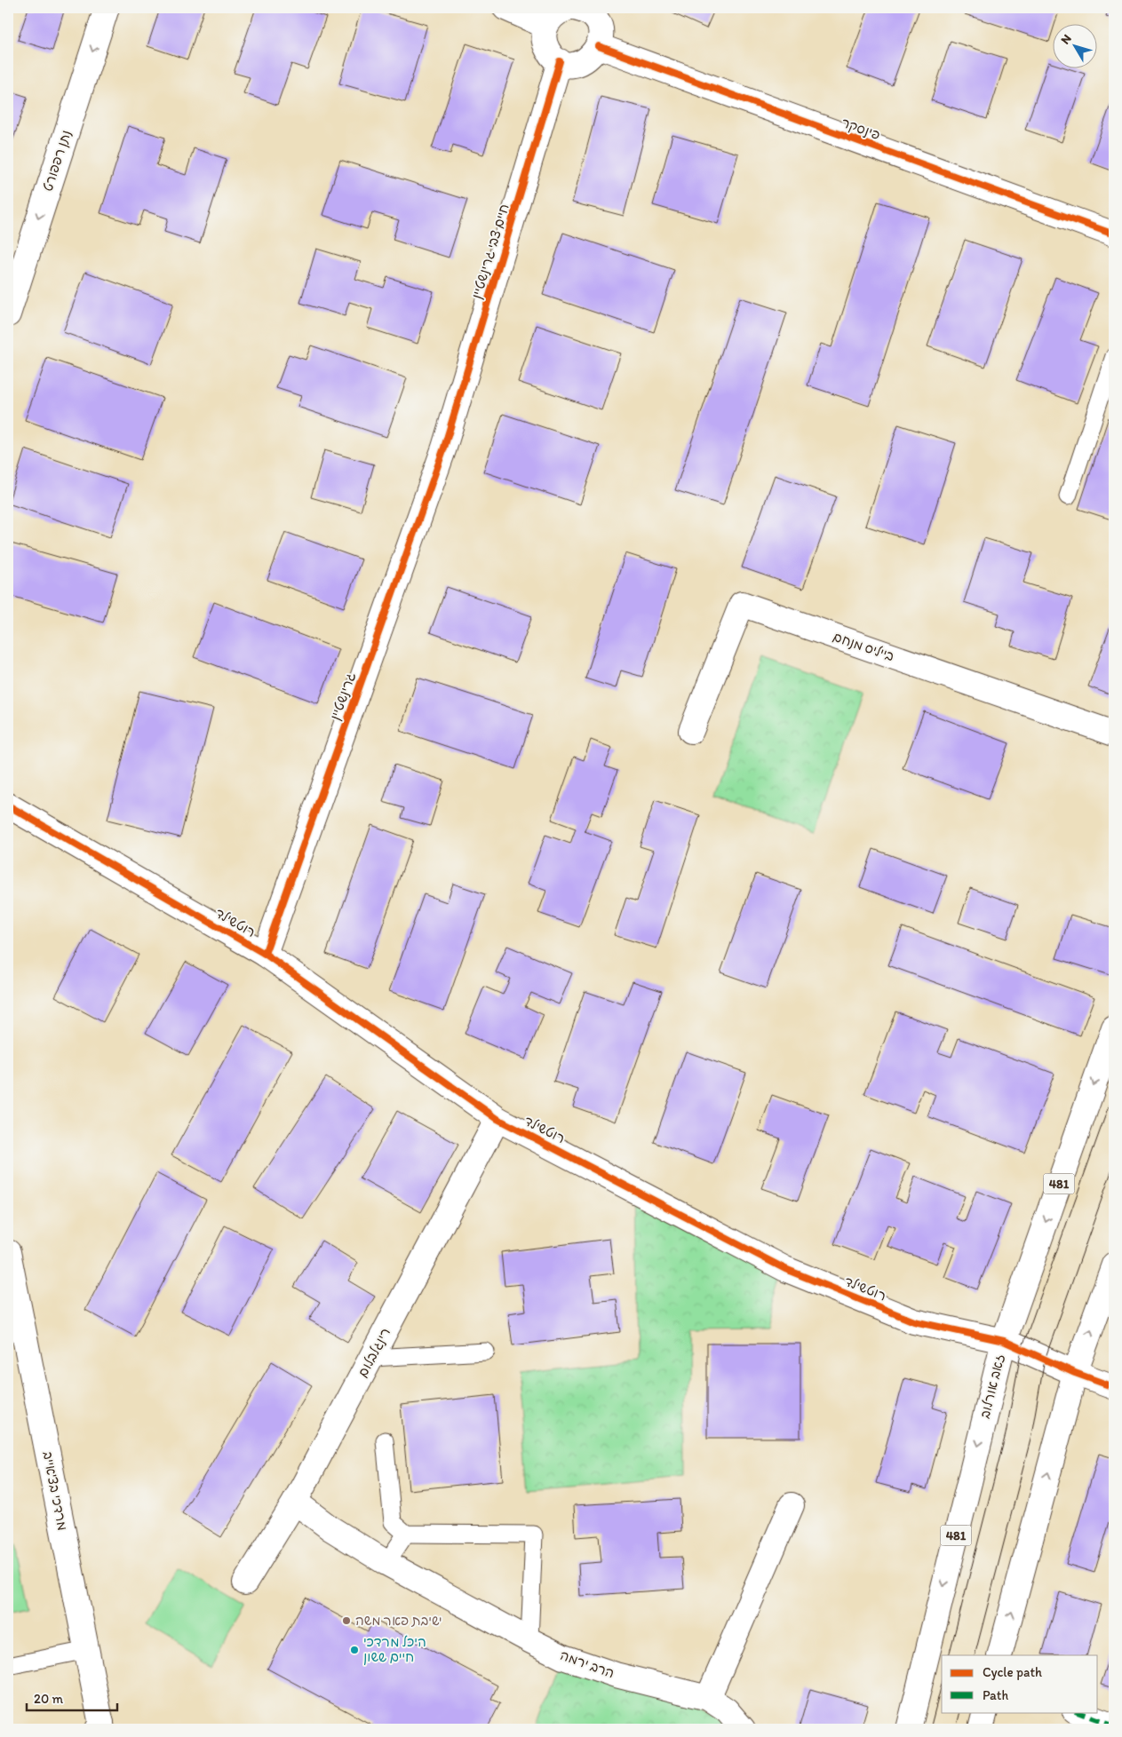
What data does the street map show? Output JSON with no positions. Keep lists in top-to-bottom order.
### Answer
{
  "streets": {
    "street": [
      "פינסקר",
      "נתן רפפורט",
      "חיים צבי גרינשטיין",
      "בייליס מנחם",
      "גרינשטיין",
      "רוטשילד",
      "481",
      "רינגלבלום",
      "זאב אורלוב",
      "מרדכי בצ'אייב",
      "הרב ירמה"
    ]
  },
  "crossings": [
    ["פינסקר", "חיים צבי גרינשטיין"],
    ["חיים צבי גרינשטיין", "גרינשטיין"],
    ["גרינשטיין", "רוטשילד"],
    ["רוטשילד", "רינגלבלום"],
    ["רוטשילד", "זאב אורלוב"],
    ["רינגלבלום", "הרב ירמה"]
  ],
  "one_way": ["נתן רפפורט"],
  "places": ["ישיבת פאר משה", "היכל מרדכי חיים ששון"],
  "legend": ["Cycle path", "Path"],
  "scale_bar": "20 m",
  "north": "top left"
}
